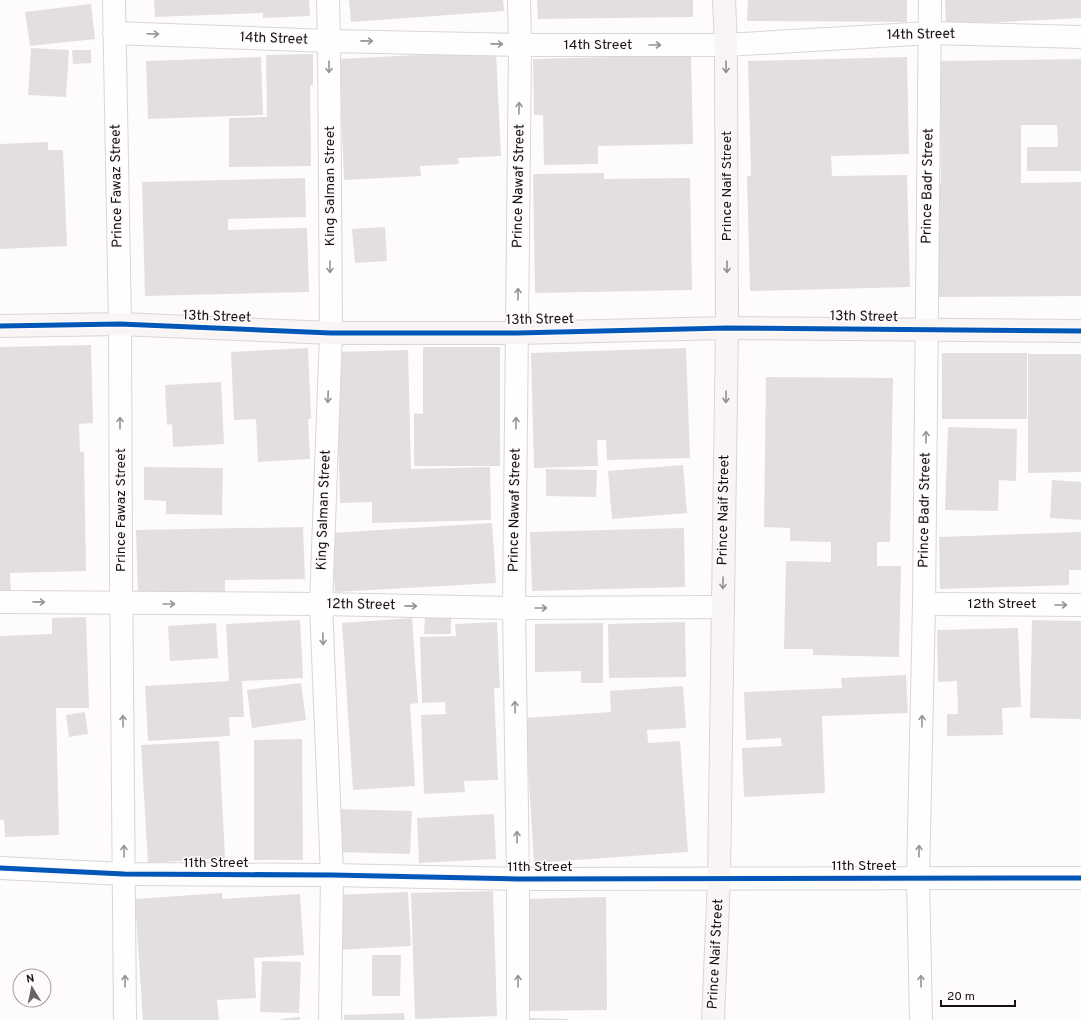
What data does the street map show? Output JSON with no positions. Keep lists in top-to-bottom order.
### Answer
{
  "streets": {
    "street": [
      "14th Street",
      "Prince Fawaz Street",
      "King Salman Street",
      "Prince Nawaf Street",
      "Prince Naif Street",
      "Prince Badr Street",
      "13th Street",
      "12th Street",
      "11th Street"
    ]
  },
  "crossings": [
    ["14th Street", "Prince Fawaz Street"],
    ["14th Street", "King Salman Street"],
    ["14th Street", "Prince Nawaf Street"],
    ["14th Street", "Prince Naif Street"],
    ["14th Street", "Prince Badr Street"],
    ["Prince Fawaz Street", "13th Street"],
    ["Prince Fawaz Street", "12th Street"],
    ["Prince Fawaz Street", "11th Street"],
    ["King Salman Street", "13th Street"],
    ["King Salman Street", "12th Street"],
    ["King Salman Street", "11th Street"],
    ["Prince Nawaf Street", "13th Street"],
    ["Prince Nawaf Street", "12th Street"],
    ["Prince Nawaf Street", "11th Street"],
    ["Prince Naif Street", "13th Street"],
    ["Prince Naif Street", "12th Street"],
    ["Prince Naif Street", "11th Street"],
    ["Prince Badr Street", "13th Street"],
    ["Prince Badr Street", "12th Street"],
    ["Prince Badr Street", "11th Street"]
  ],
  "one_way": [
    "14th Street",
    "Prince Fawaz Street",
    "King Salman Street",
    "Prince Nawaf Street",
    "Prince Naif Street",
    "Prince Badr Street",
    "12th Street"
  ],
  "scale_bar": "20 m",
  "north": "top"
}
